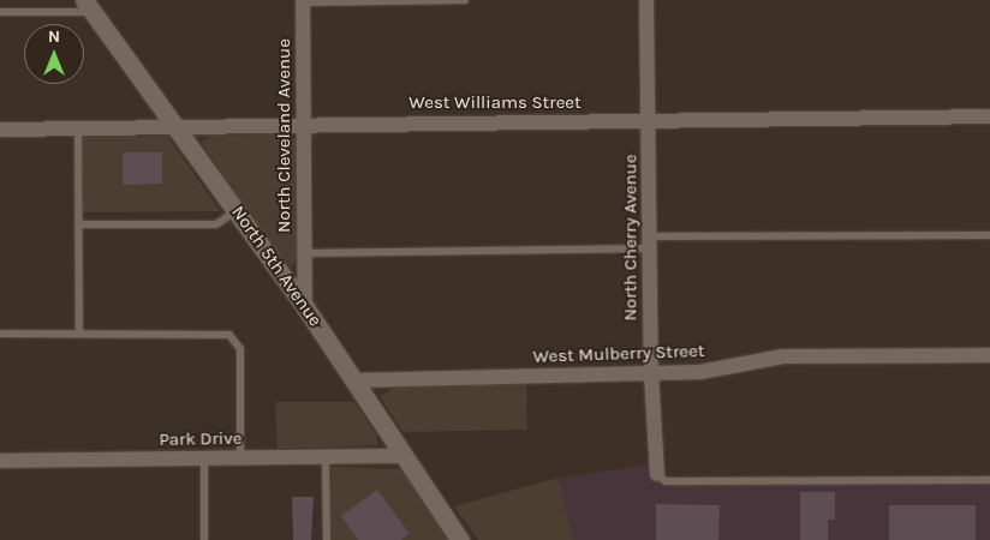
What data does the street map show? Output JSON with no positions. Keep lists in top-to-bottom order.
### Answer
{
  "streets": {
    "street": [
      "West Williams Street",
      "North Cleveland Avenue",
      "North Cherry Avenue",
      "North 5th Avenue",
      "West Mulberry Street",
      "Park Drive"
    ]
  },
  "crossings": [
    ["West Williams Street", "North Cleveland Avenue"],
    ["West Williams Street", "North Cherry Avenue"],
    ["West Williams Street", "North 5th Avenue"],
    ["North Cleveland Avenue", "North 5th Avenue"],
    ["North Cherry Avenue", "West Mulberry Street"],
    ["North 5th Avenue", "West Mulberry Street"],
    ["North 5th Avenue", "Park Drive"]
  ],
  "north": "top"
}
